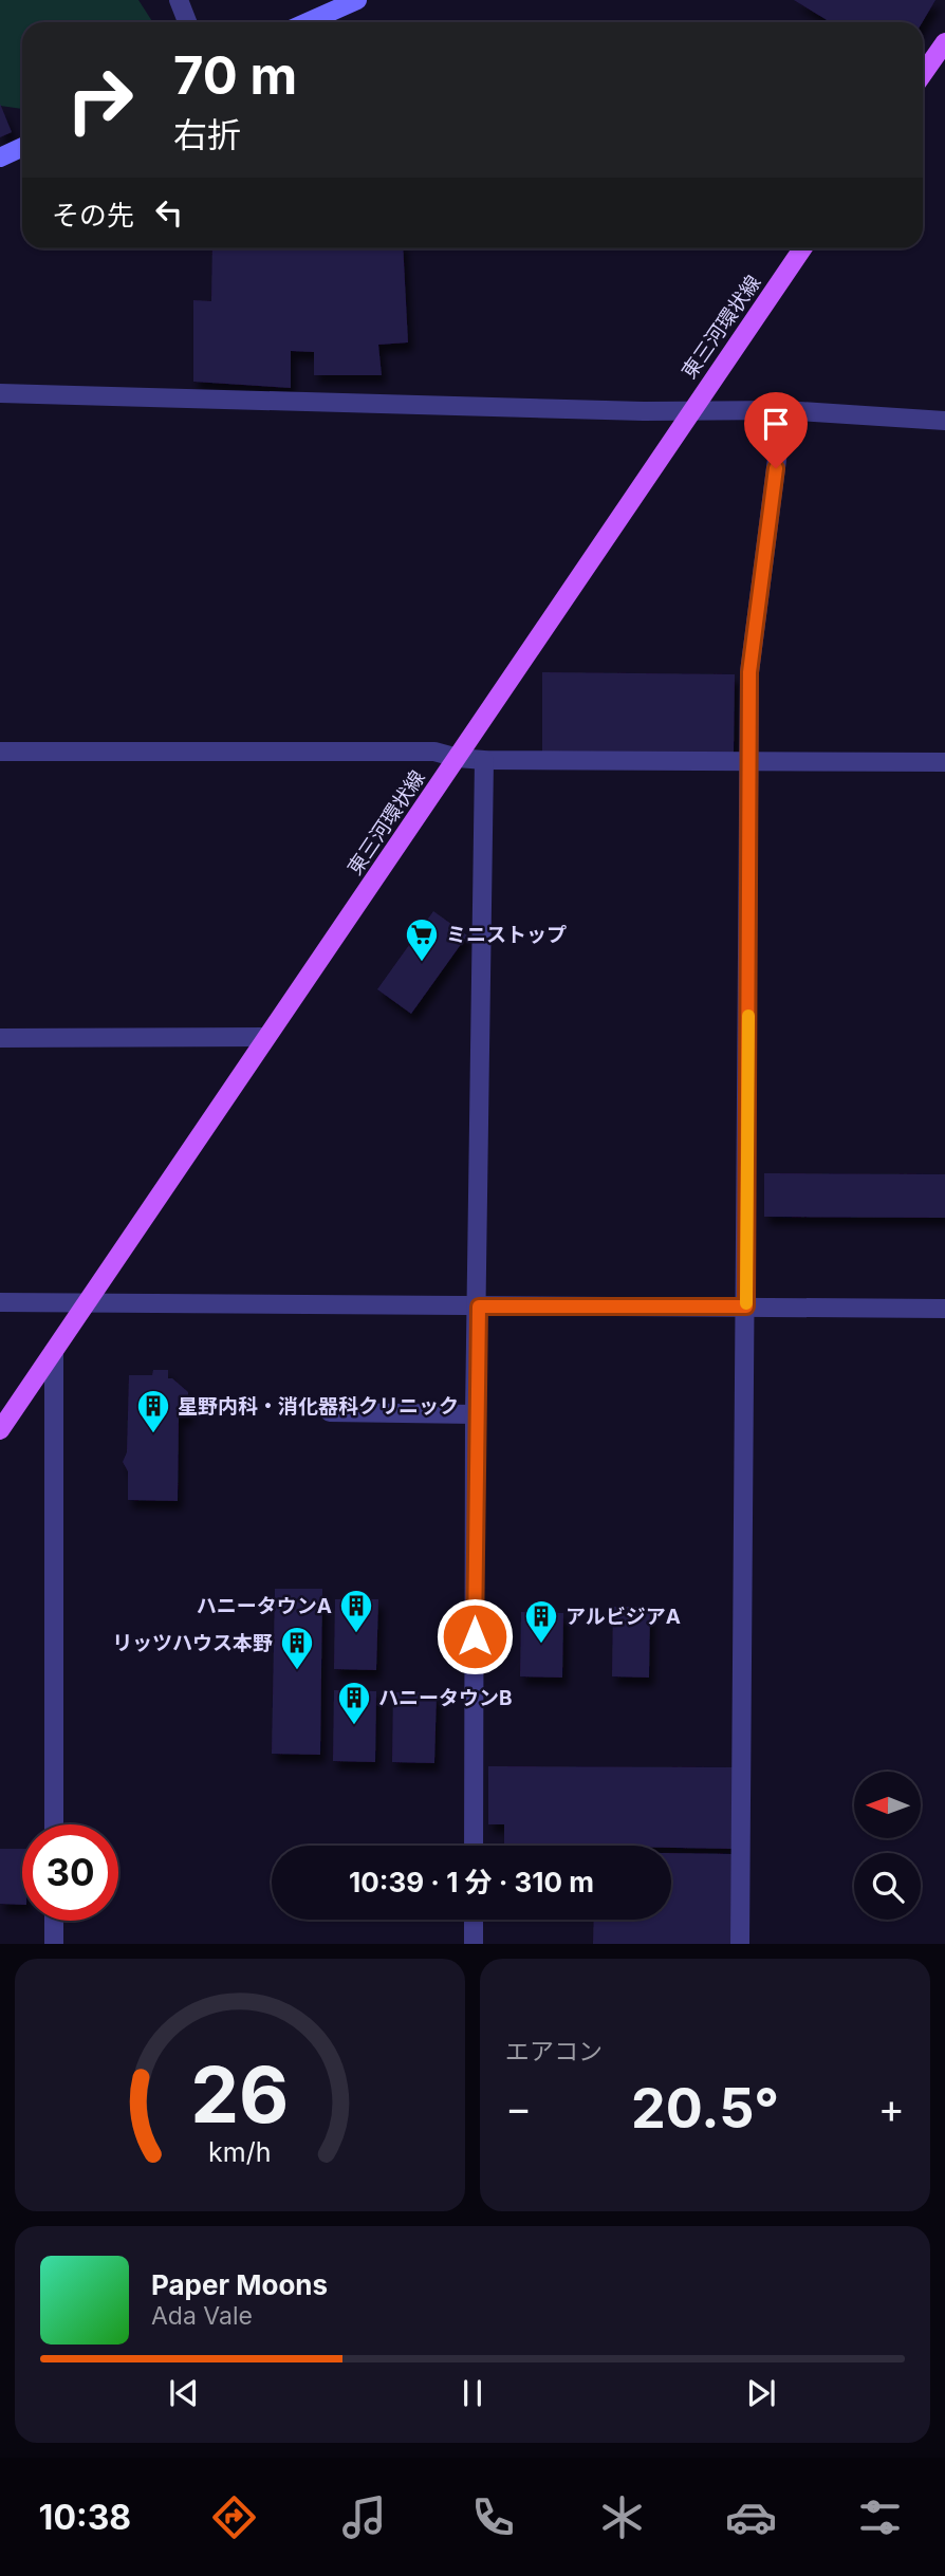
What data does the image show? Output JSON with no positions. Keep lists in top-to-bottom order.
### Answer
{
  "streets": {
    "main road": ["東三河環状線"]
  },
  "places": {
    "supermarket": ["ミニストップ"],
    "building": [
      "星野内科・消化器科クリニック",
      "ハニータウンA",
      "アルビジアA",
      "リッツハウス本野",
      "ハニータウンB"
    ]
  },
  "north": "left",
  "page": {
    "turn": ["70 m", "右折"],
    "then": "その先",
    "limit": "30",
    "trip": "10:39 · 1 分 · 310 m",
    "tile": "エアコン",
    "heat": ["−", "20.5°", "+"],
    "song": ["Paper Moons", "Ada Vale"],
    "tabs": "10:38",
    "gauge": ["26", "km/h"]
  }
}
